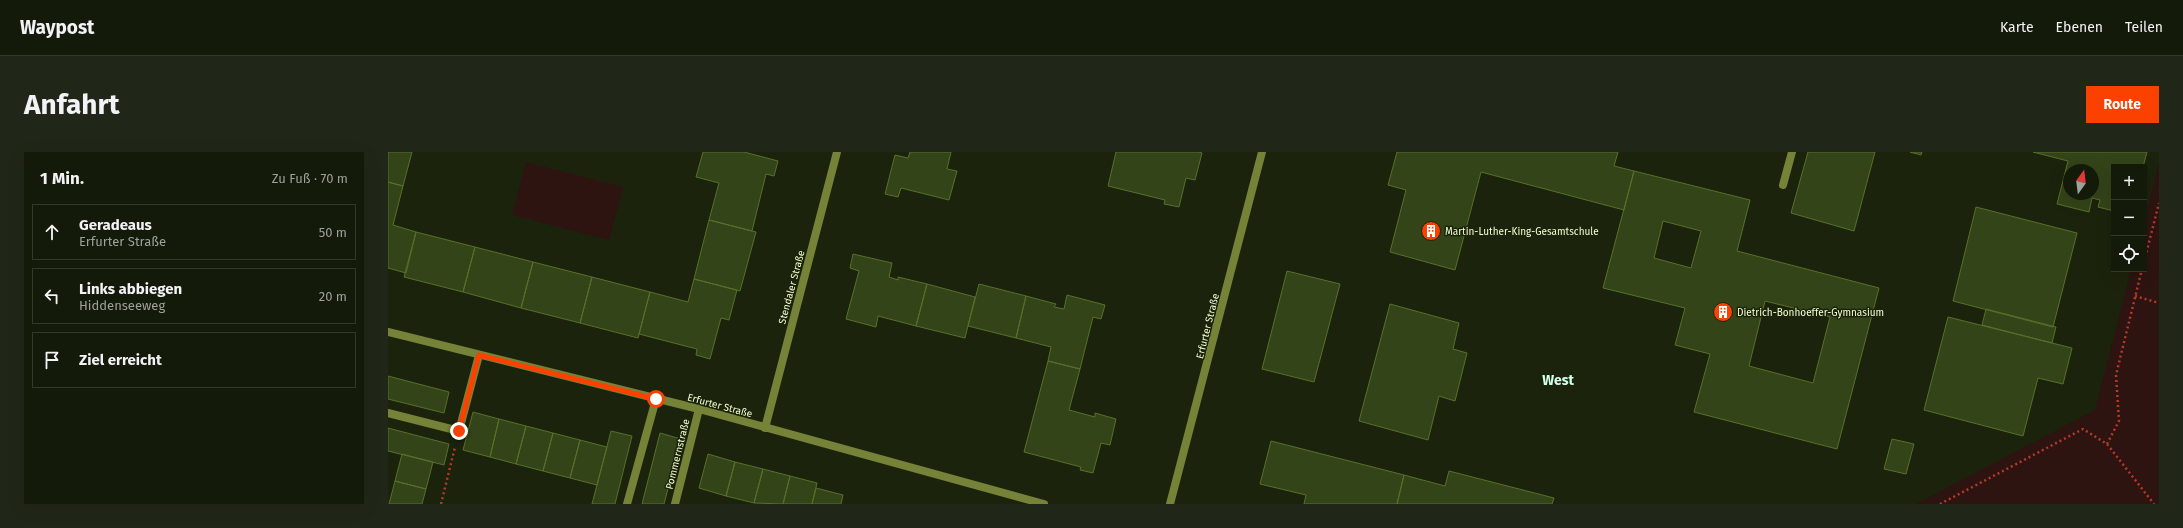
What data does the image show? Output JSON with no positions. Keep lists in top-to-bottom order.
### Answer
{
  "streets": {
    "street": ["Stendaler Straße", "Erfurter Straße", "Pommernstraße"]
  },
  "crossings": [
    ["Stendaler Straße", "Erfurter Straße"],
    ["Erfurter Straße", "Pommernstraße"]
  ],
  "districts": ["West"],
  "places": {
    "building": ["Martin-Luther-King-Gesamtschule", "Dietrich-Bonhoeffer-Gymnasium"]
  },
  "north": "top",
  "page": {
    "header": "Waypost",
    "nav": ["Karte", "Ebenen", "Teilen"],
    "buttons": "Route",
    "title": "Anfahrt",
    "heading": ["1 Min.", "Zu Fuß · 70 m"],
    "map_buttons": ["+", "−"],
    "list": [
      ["Geradeaus", "Erfurter Straße", "50 m"],
      ["Links abbiegen", "Hiddenseeweg", "20 m"],
      "Ziel erreicht"
    ]
  }
}
